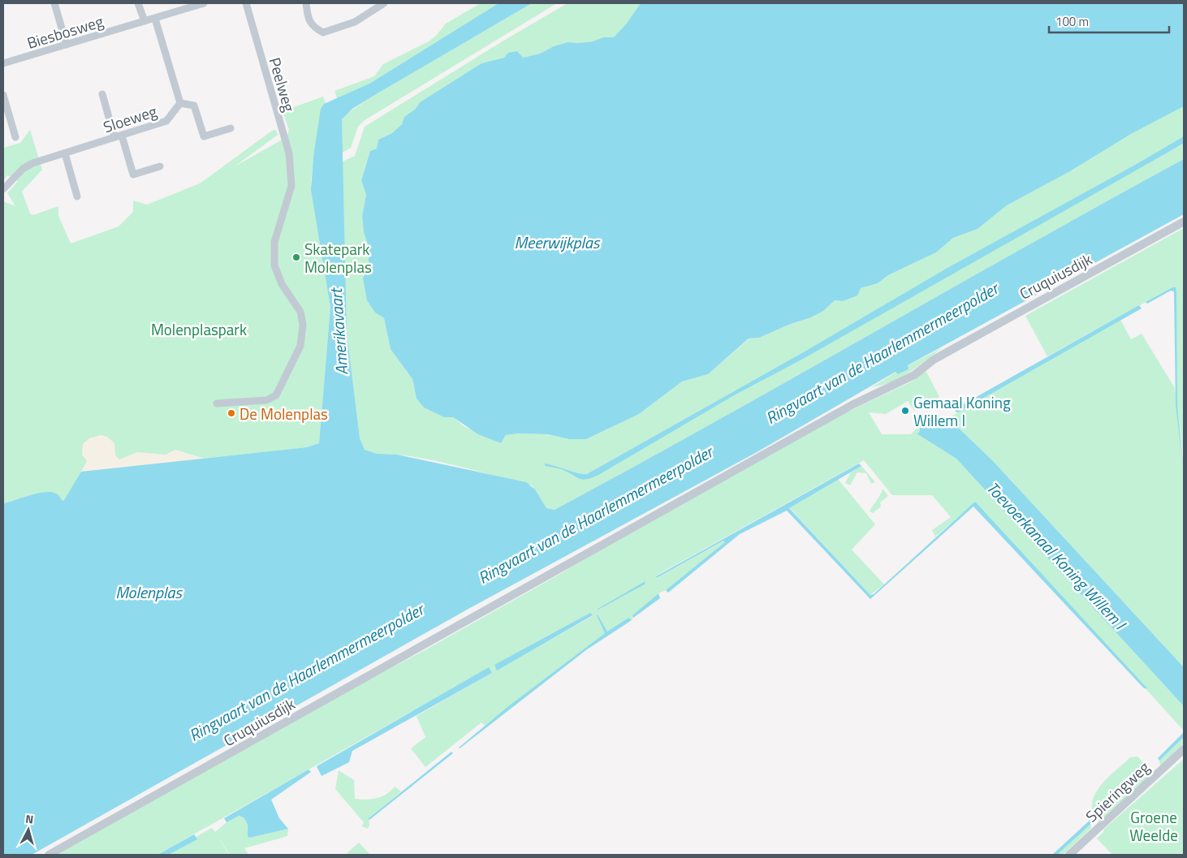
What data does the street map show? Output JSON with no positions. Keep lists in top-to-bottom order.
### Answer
{
  "streets": {
    "street": [
      "Biesbosweg",
      "Peelweg",
      "Sloeweg",
      "Cruquiusdijk",
      "Spieringweg"
    ]
  },
  "water": [
    "Meerwijkplas",
    "Amerikavaart",
    "Ringvaart van de Haarlemmermeerpolder",
    "Toevoerkanaal Koning Willem I",
    "Molenplas"
  ],
  "parks": ["Molenplaspark", "Groene Weelde"],
  "places": ["Skatepark Molenplas", "Gemaal Koning Willem I", "De Molenplas"],
  "scale_bar": "100 m",
  "north": "top"
}
